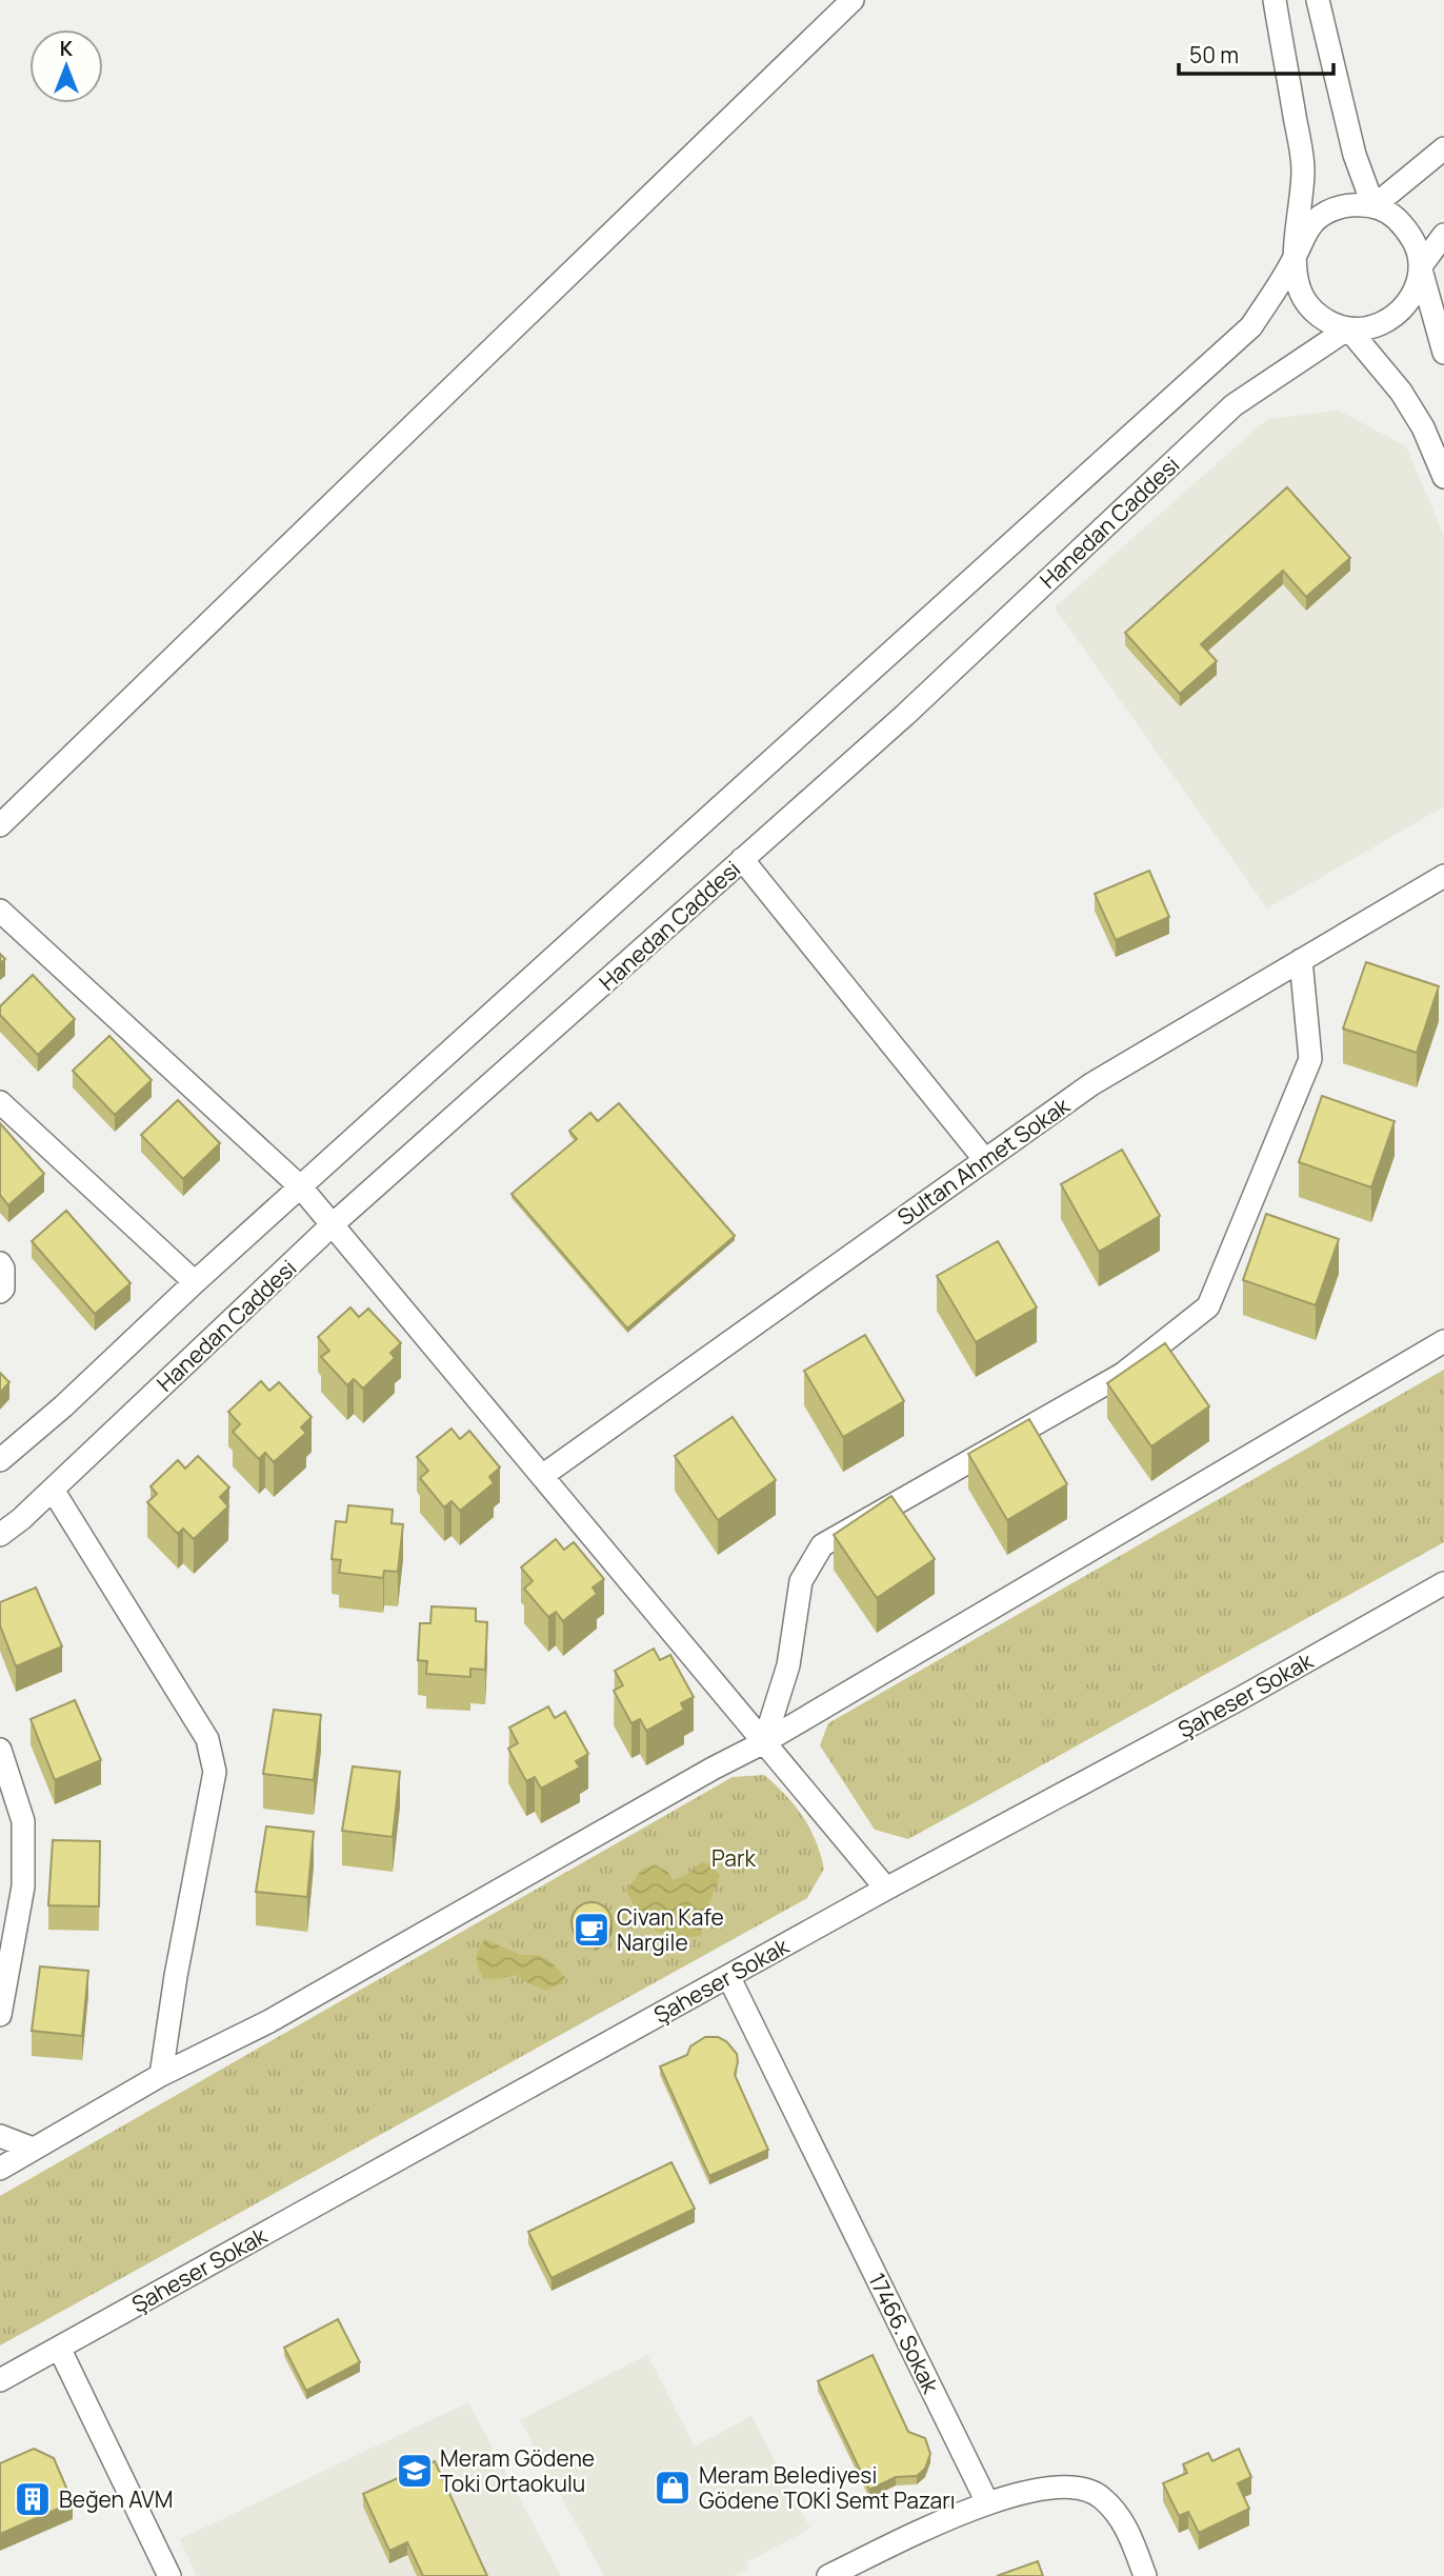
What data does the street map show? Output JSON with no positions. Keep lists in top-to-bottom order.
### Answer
{
  "streets": {
    "street": [
      "Hanedan Caddesi",
      "Sultan Ahmet Sokak",
      "Şaheser Sokak",
      "17466. Sokak"
    ]
  },
  "crossings": [
    ["Şaheser Sokak", "17466. Sokak"]
  ],
  "parks": ["Park"],
  "places": {
    "cafe": ["Civan Kafe Nargile"],
    "school or university": ["Meram Gödene Toki Ortaokulu"],
    "shop": ["Meram Belediyesi Gödene TOKİ Semt Pazarı"],
    "building": ["Beğen AVM"]
  },
  "scale_bar": "50 m",
  "north": "top"
}
